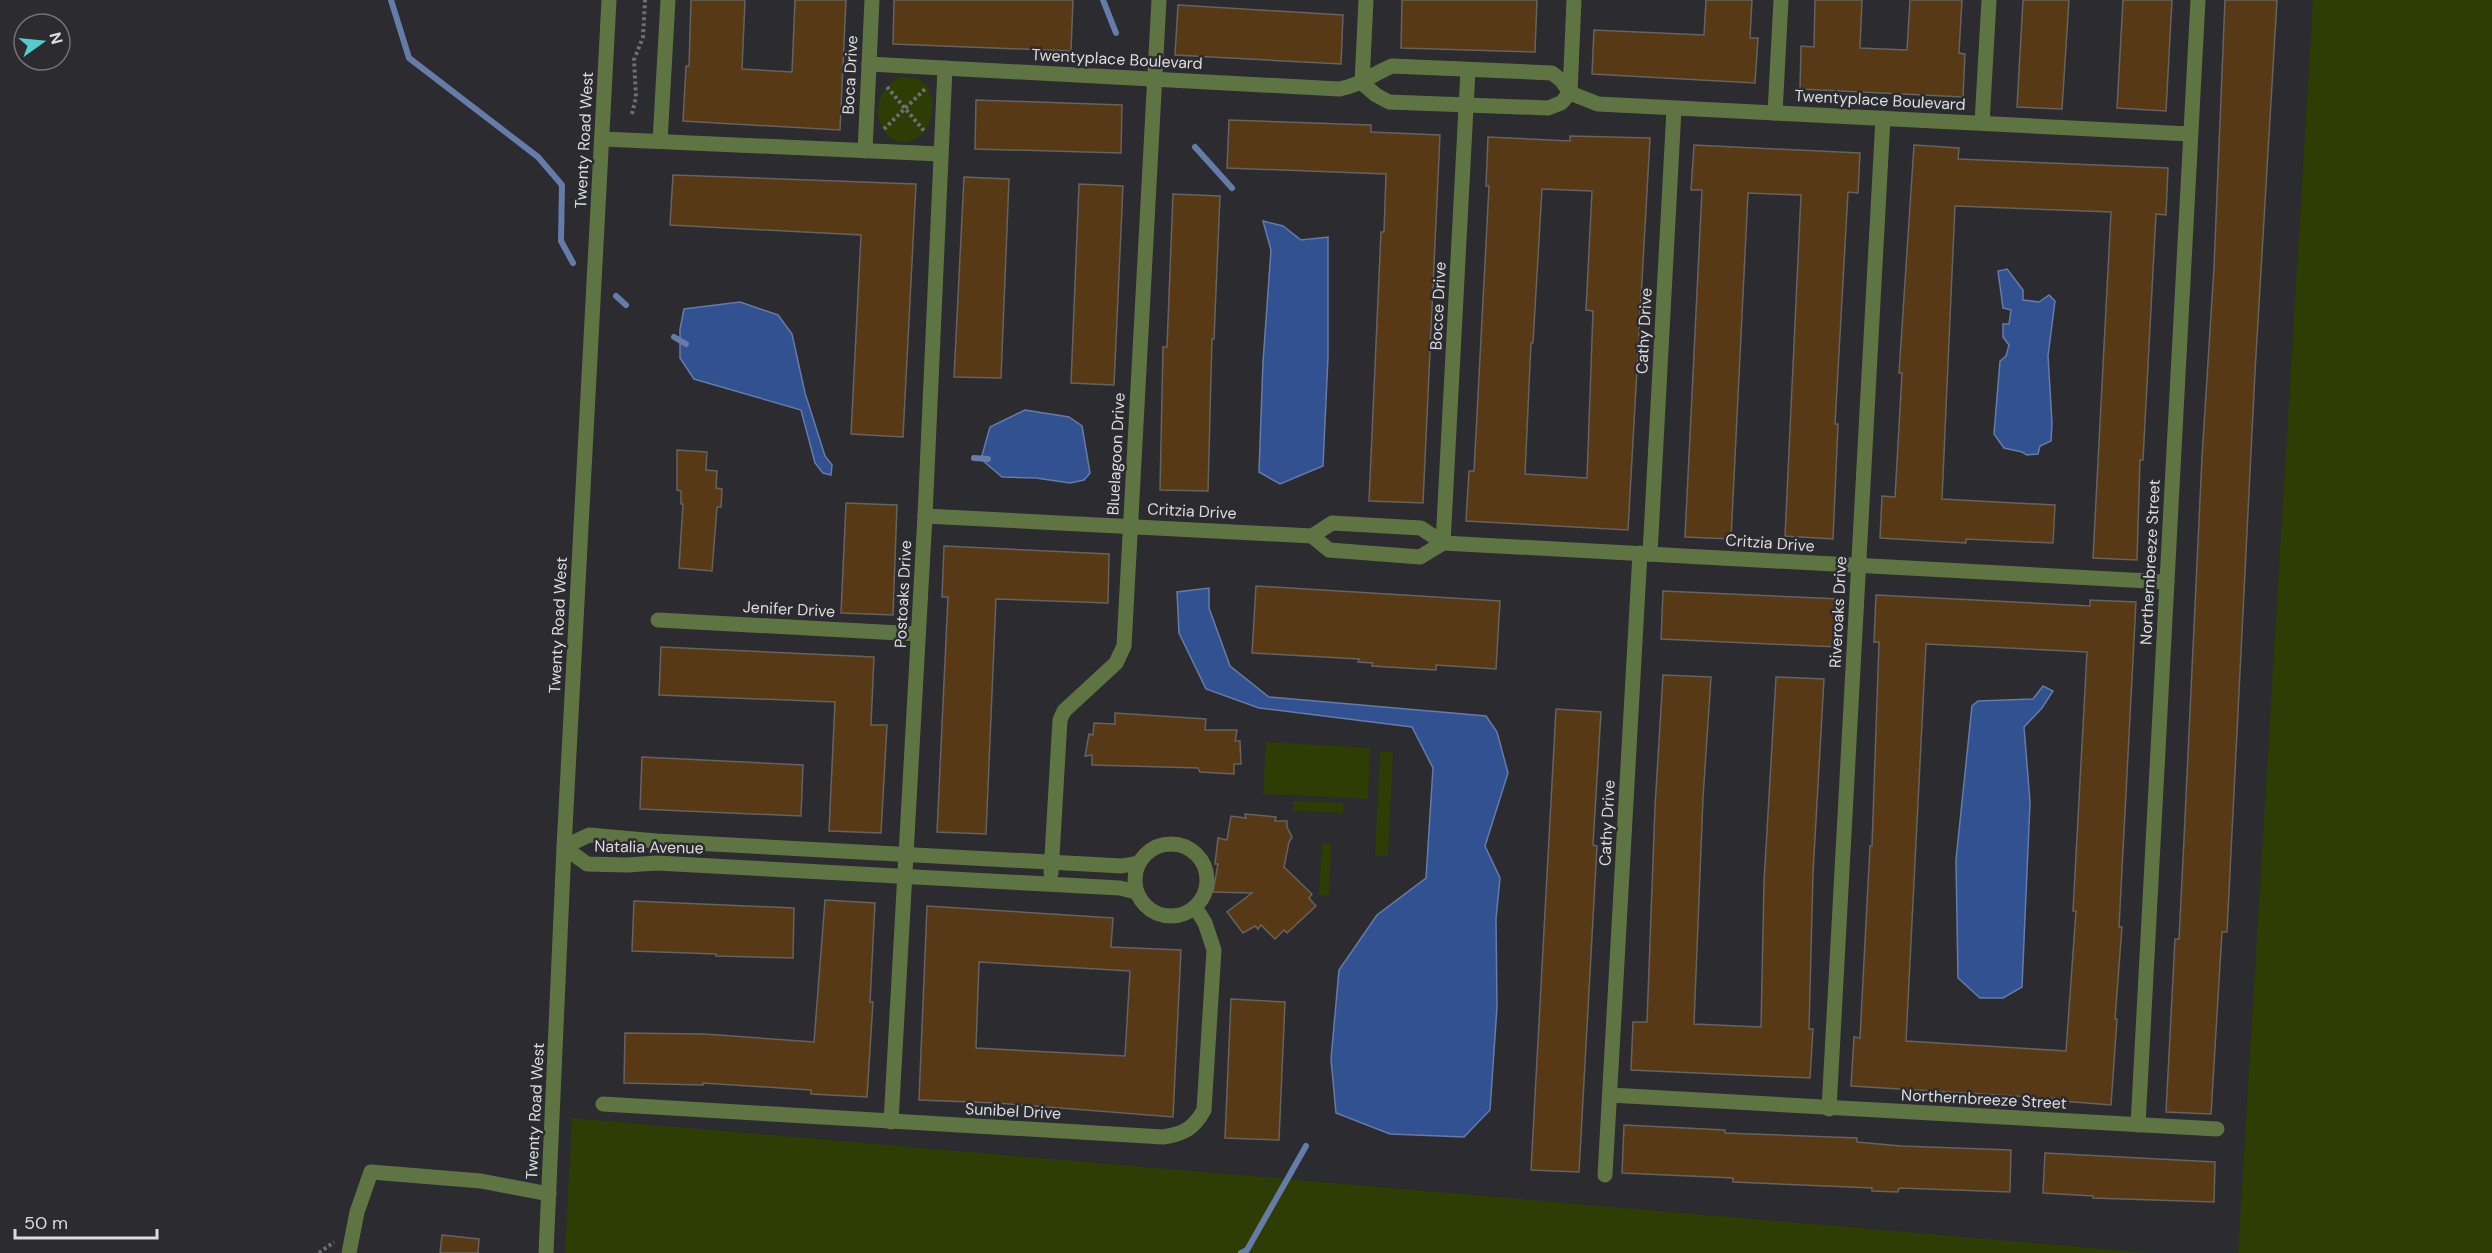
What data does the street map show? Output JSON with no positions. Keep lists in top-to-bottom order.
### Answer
{
  "streets": {
    "street": [
      "Twentyplace Boulevard",
      "Boca Drive",
      "Twenty Road West",
      "Bocce Drive",
      "Cathy Drive",
      "Bluelagoon Drive",
      "Critzia Drive",
      "Northernbreeze Street",
      "Postoaks Drive",
      "Jenifer Drive",
      "Riveroaks Drive",
      "Natalia Avenue",
      "Sunibel Drive"
    ]
  },
  "crossings": [
    ["Twentyplace Boulevard", "Boca Drive"],
    ["Twentyplace Boulevard", "Bocce Drive"],
    ["Twentyplace Boulevard", "Cathy Drive"],
    ["Twentyplace Boulevard", "Bluelagoon Drive"],
    ["Twentyplace Boulevard", "Northernbreeze Street"],
    ["Twentyplace Boulevard", "Postoaks Drive"],
    ["Twentyplace Boulevard", "Riveroaks Drive"],
    ["Twenty Road West", "Natalia Avenue"],
    ["Bocce Drive", "Critzia Drive"],
    ["Cathy Drive", "Critzia Drive"],
    ["Bluelagoon Drive", "Critzia Drive"],
    ["Bluelagoon Drive", "Natalia Avenue"],
    ["Critzia Drive", "Northernbreeze Street"],
    ["Critzia Drive", "Postoaks Drive"],
    ["Critzia Drive", "Riveroaks Drive"],
    ["Northernbreeze Street", "Riveroaks Drive"],
    ["Postoaks Drive", "Jenifer Drive"],
    ["Postoaks Drive", "Natalia Avenue"],
    ["Postoaks Drive", "Sunibel Drive"],
    ["Natalia Avenue", "Sunibel Drive"]
  ],
  "scale_bar": "50 m",
  "north": "right"
}
